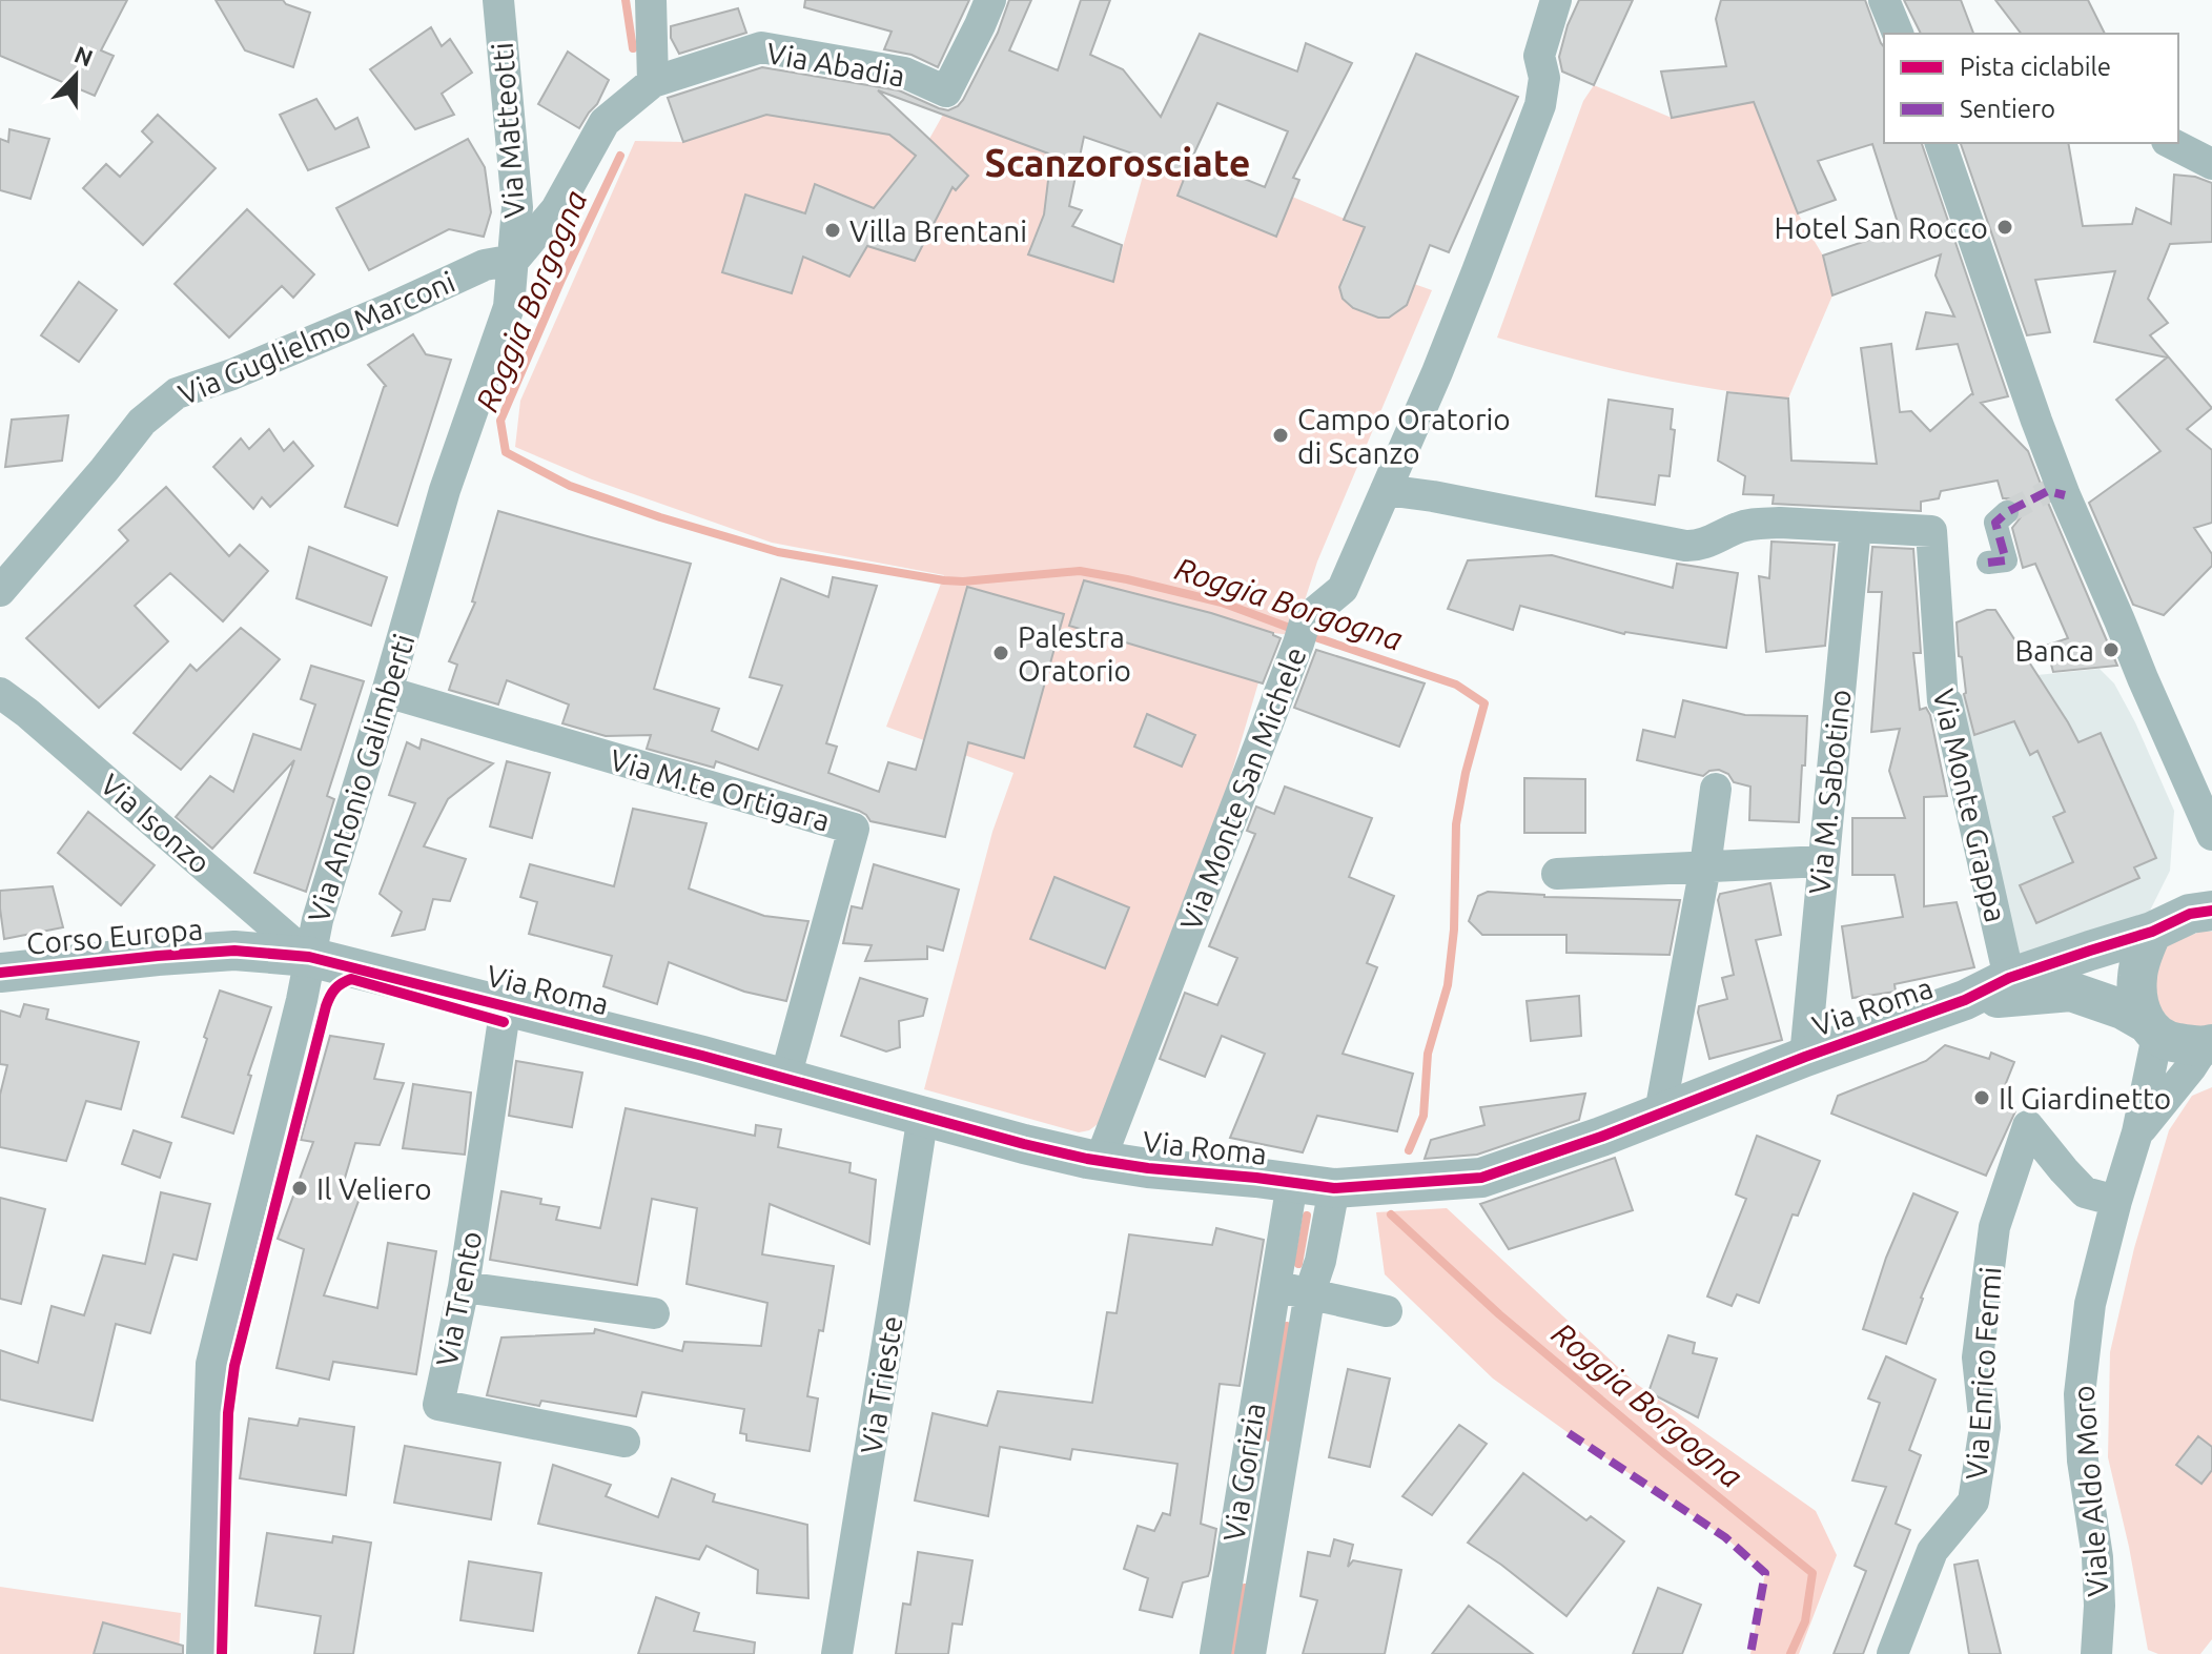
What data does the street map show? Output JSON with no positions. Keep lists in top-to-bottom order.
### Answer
{
  "streets": {
    "street": [
      "Via Abadia",
      "Via Matteotti",
      "Via Guglielmo Marconi",
      "Via Antonio Galimberti",
      "Via Monte San Michele",
      "Via M.te Ortigara",
      "Via M. Sabotino",
      "Via Monte Grappa",
      "Via Isonzo",
      "Corso Europa",
      "Via Roma",
      "Via Trento",
      "Via Enrico Fermi",
      "Via Trieste",
      "Via Gorizia",
      "Viale Aldo Moro"
    ]
  },
  "crossings": [
    ["Via Abadia", "Via Matteotti"],
    ["Via Abadia", "Via Guglielmo Marconi"],
    ["Via Abadia", "Via Antonio Galimberti"],
    ["Via Matteotti", "Via Guglielmo Marconi"],
    ["Via Matteotti", "Via Antonio Galimberti"],
    ["Via Guglielmo Marconi", "Via Antonio Galimberti"],
    ["Via Antonio Galimberti", "Via M.te Ortigara"],
    ["Via Antonio Galimberti", "Via Isonzo"],
    ["Via Antonio Galimberti", "Via Roma"],
    ["Via Monte San Michele", "Via Monte Grappa"],
    ["Via Monte San Michele", "Via Roma"],
    ["Via M.te Ortigara", "Via Roma"],
    ["Via M. Sabotino", "Via Monte Grappa"],
    ["Via M. Sabotino", "Via Roma"],
    ["Via Monte Grappa", "Via Roma"],
    ["Via Isonzo", "Via Roma"],
    ["Corso Europa", "Via Roma"],
    ["Via Roma", "Via Trento"],
    ["Via Roma", "Via Trieste"],
    ["Via Roma", "Via Gorizia"],
    ["Via Roma", "Viale Aldo Moro"],
    ["Via Enrico Fermi", "Viale Aldo Moro"]
  ],
  "districts": ["Scanzorosciate"],
  "water": ["Roggia Borgogna"],
  "places": [
    "Hotel San Rocco",
    "Villa Brentani",
    "Campo Oratorio di Scanzo",
    "Banca",
    "Palestra Oratorio",
    "Il Giardinetto",
    "Il Veliero"
  ],
  "legend": ["Pista ciclabile", "Sentiero"],
  "north": "top"
}
